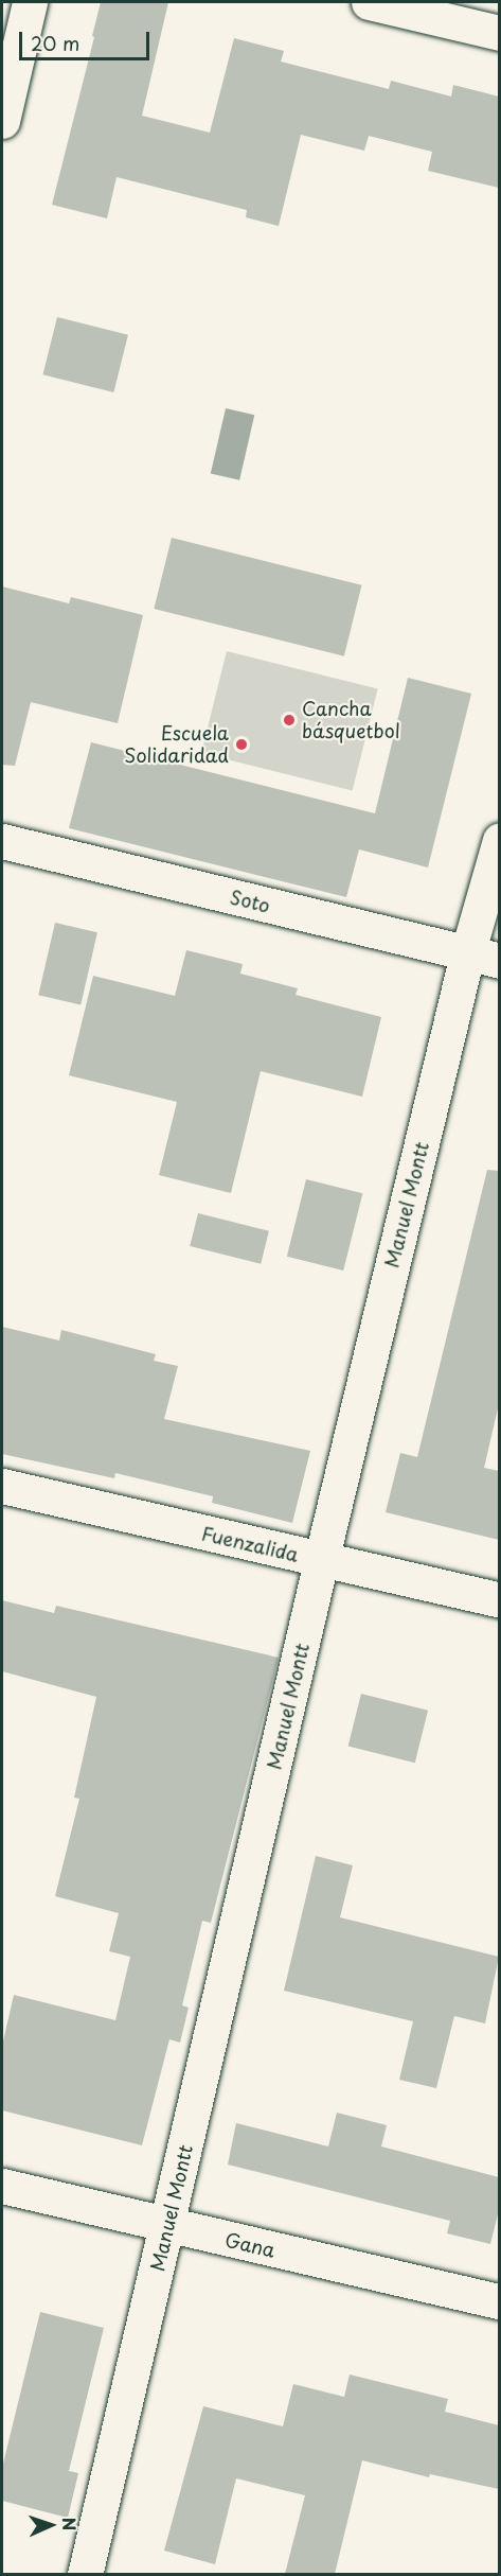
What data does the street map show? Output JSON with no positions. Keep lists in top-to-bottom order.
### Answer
{
  "streets": {
    "street": [
      "Soto",
      "Manuel Montt",
      "Fuenzalida",
      "Gana"
    ]
  },
  "crossings": [
    ["Soto", "Manuel Montt"],
    ["Manuel Montt", "Fuenzalida"],
    ["Manuel Montt", "Gana"]
  ],
  "places": ["Cancha básquetbol", "Escuela Solidaridad"],
  "scale_bar": "20 m",
  "north": "right"
}
